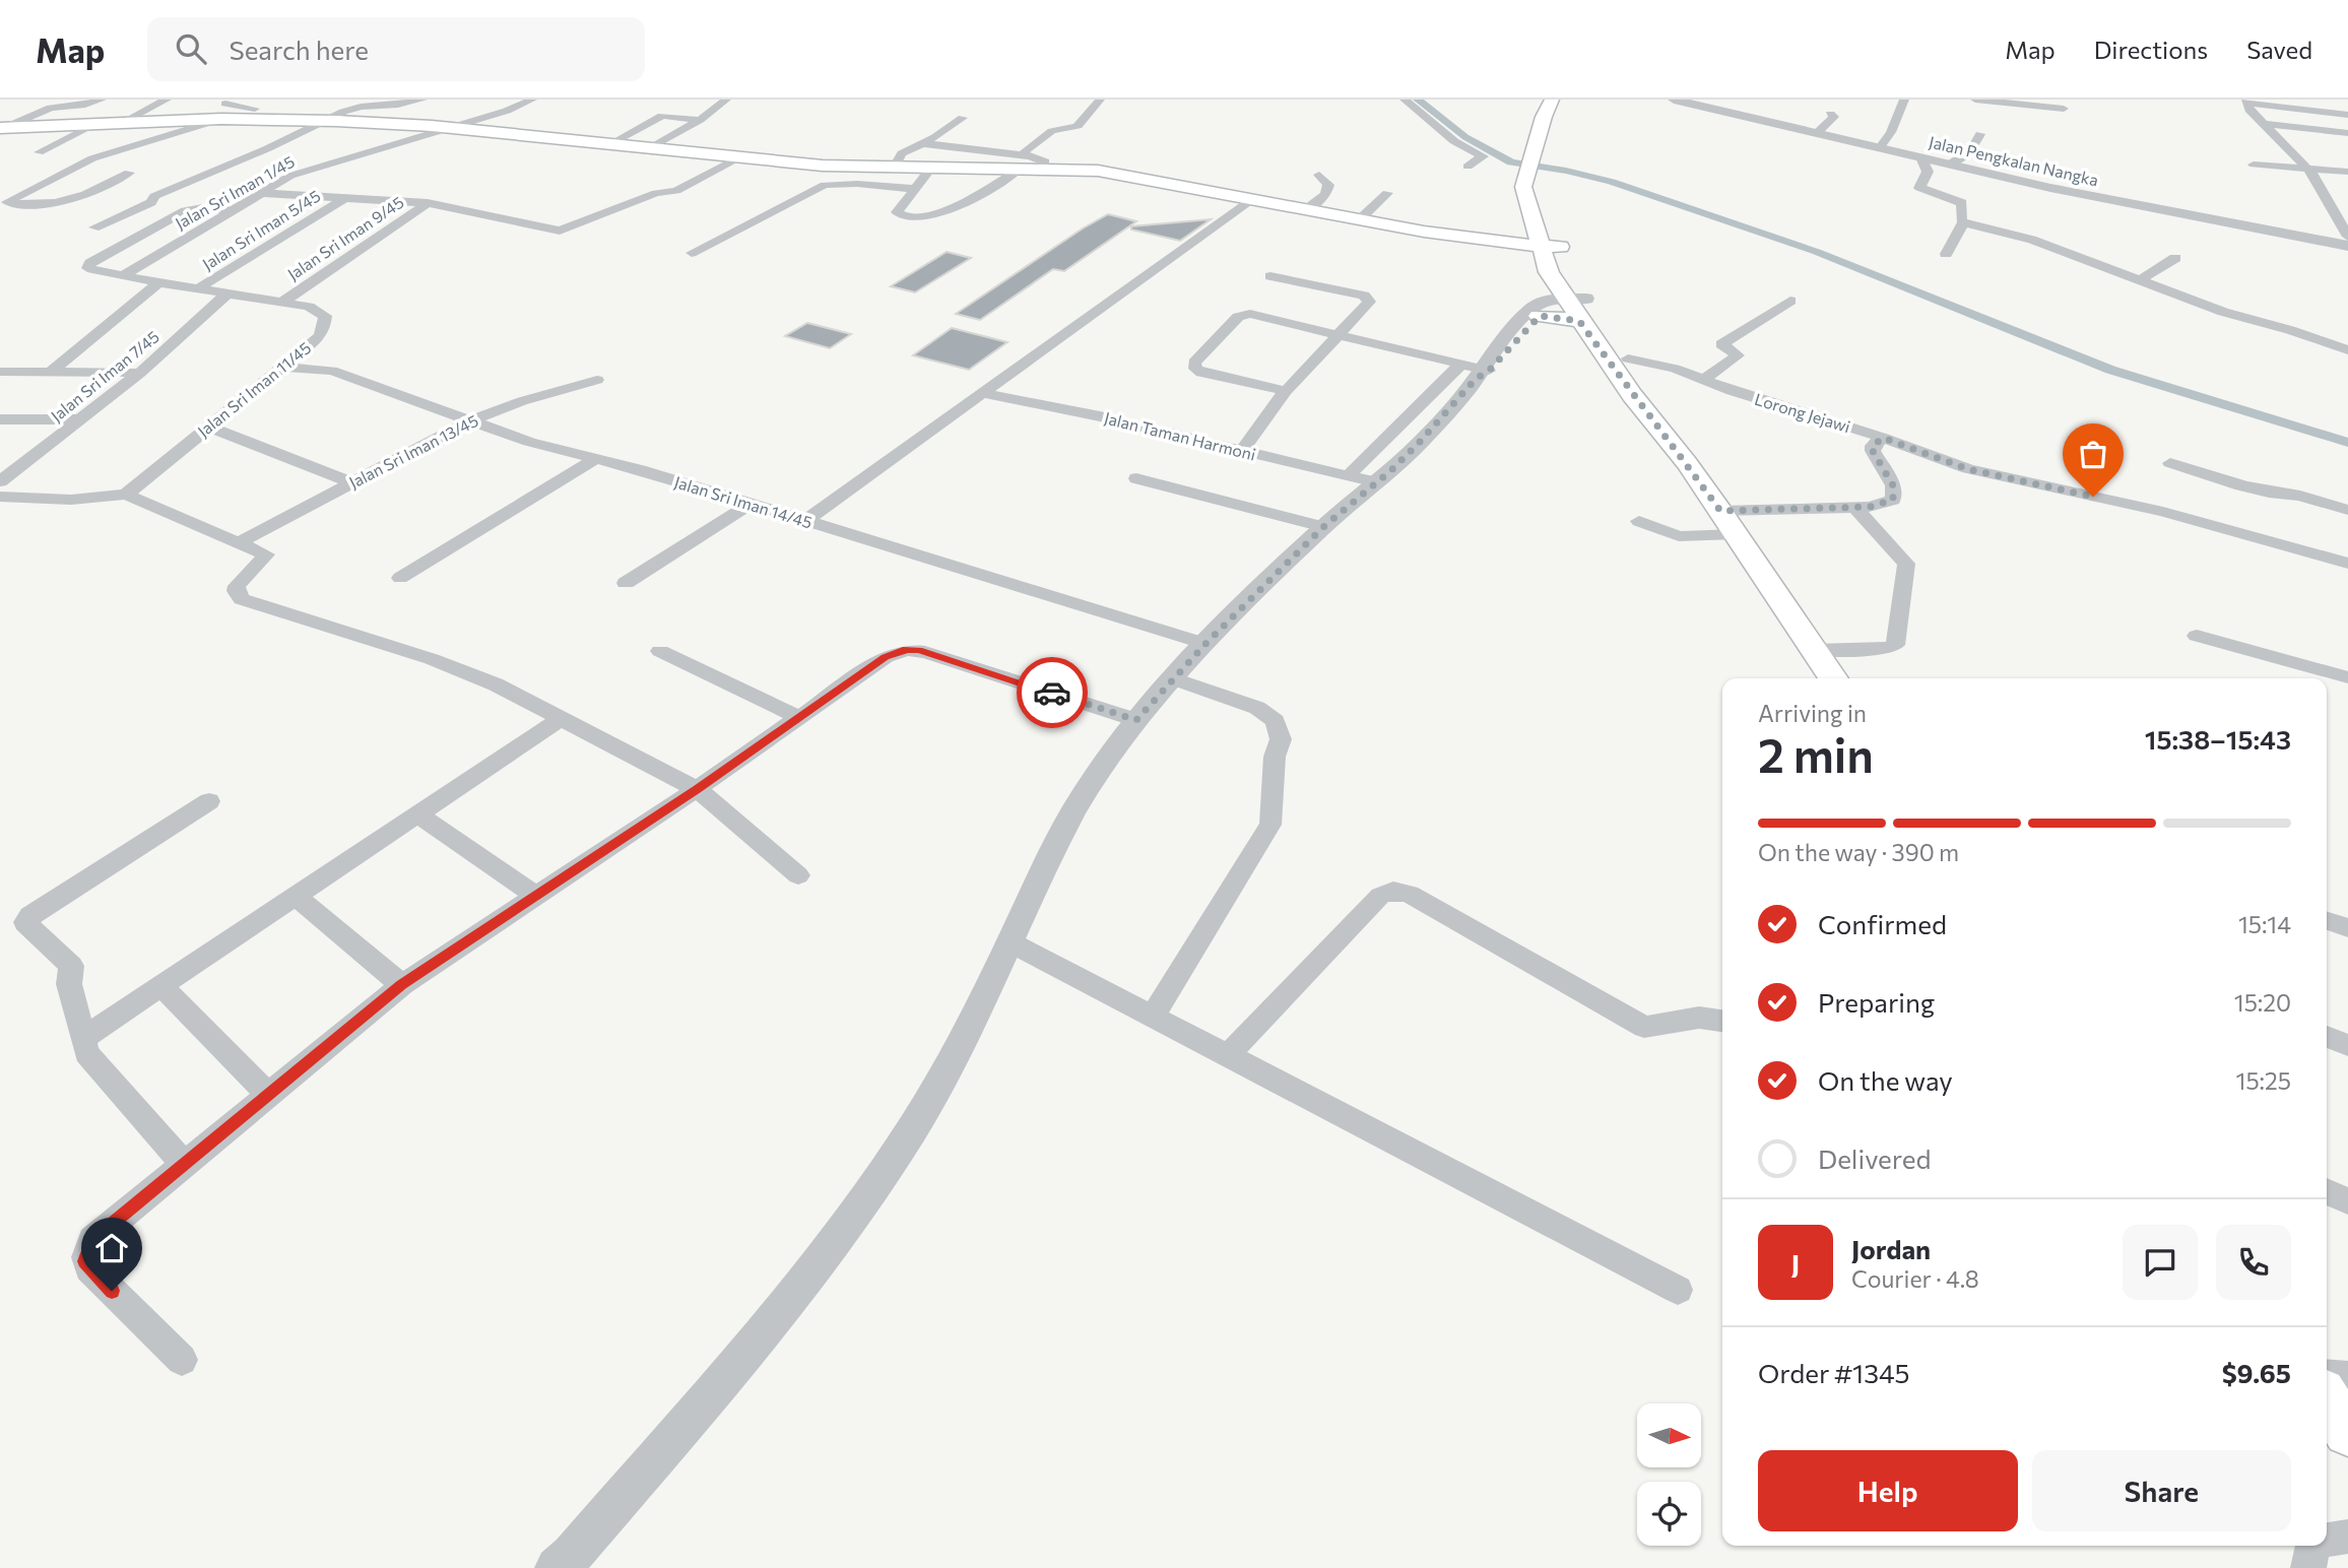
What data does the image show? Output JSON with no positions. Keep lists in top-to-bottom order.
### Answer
{
  "streets": {
    "street": [
      "Jalan Pengkalan Nangka",
      "Jalan Sri Iman 1/45",
      "Jalan Sri Iman 5/45",
      "Jalan Sri Iman 9/45",
      "Jalan Sri Iman 7/45",
      "Jalan Sri Iman 11/45",
      "Lorong Jejawi",
      "Jalan Taman Harmoni",
      "Jalan Sri Iman 13/45",
      "Jalan Sri Iman 14/45"
    ]
  },
  "crossings": [
    ["Jalan Sri Iman 1/45", "Jalan Sri Iman 11/45"],
    ["Jalan Sri Iman 5/45", "Jalan Sri Iman 11/45"],
    ["Jalan Sri Iman 9/45", "Jalan Sri Iman 11/45"],
    ["Jalan Sri Iman 7/45", "Jalan Sri Iman 11/45"],
    ["Jalan Sri Iman 11/45", "Jalan Sri Iman 14/45"],
    ["Jalan Sri Iman 13/45", "Jalan Sri Iman 14/45"]
  ],
  "north": "right",
  "page": {
    "header": "Map",
    "search": "Search here",
    "nav": ["Map", "Directions", "Saved"],
    "heading": ["2 min", "Arriving in", "15:38–15:43"],
    "panel": [
      "Jordan",
      "Courier · 4.8",
      "Order #1345",
      "$9.65"
    ],
    "bar": "On the way · 390 m",
    "list": [
      ["Confirmed", "15:14"],
      ["Preparing", "15:20"],
      ["On the way", "15:25"],
      "Delivered"
    ],
    "round": "J",
    "buttons": ["Help", "Share"]
  }
}
